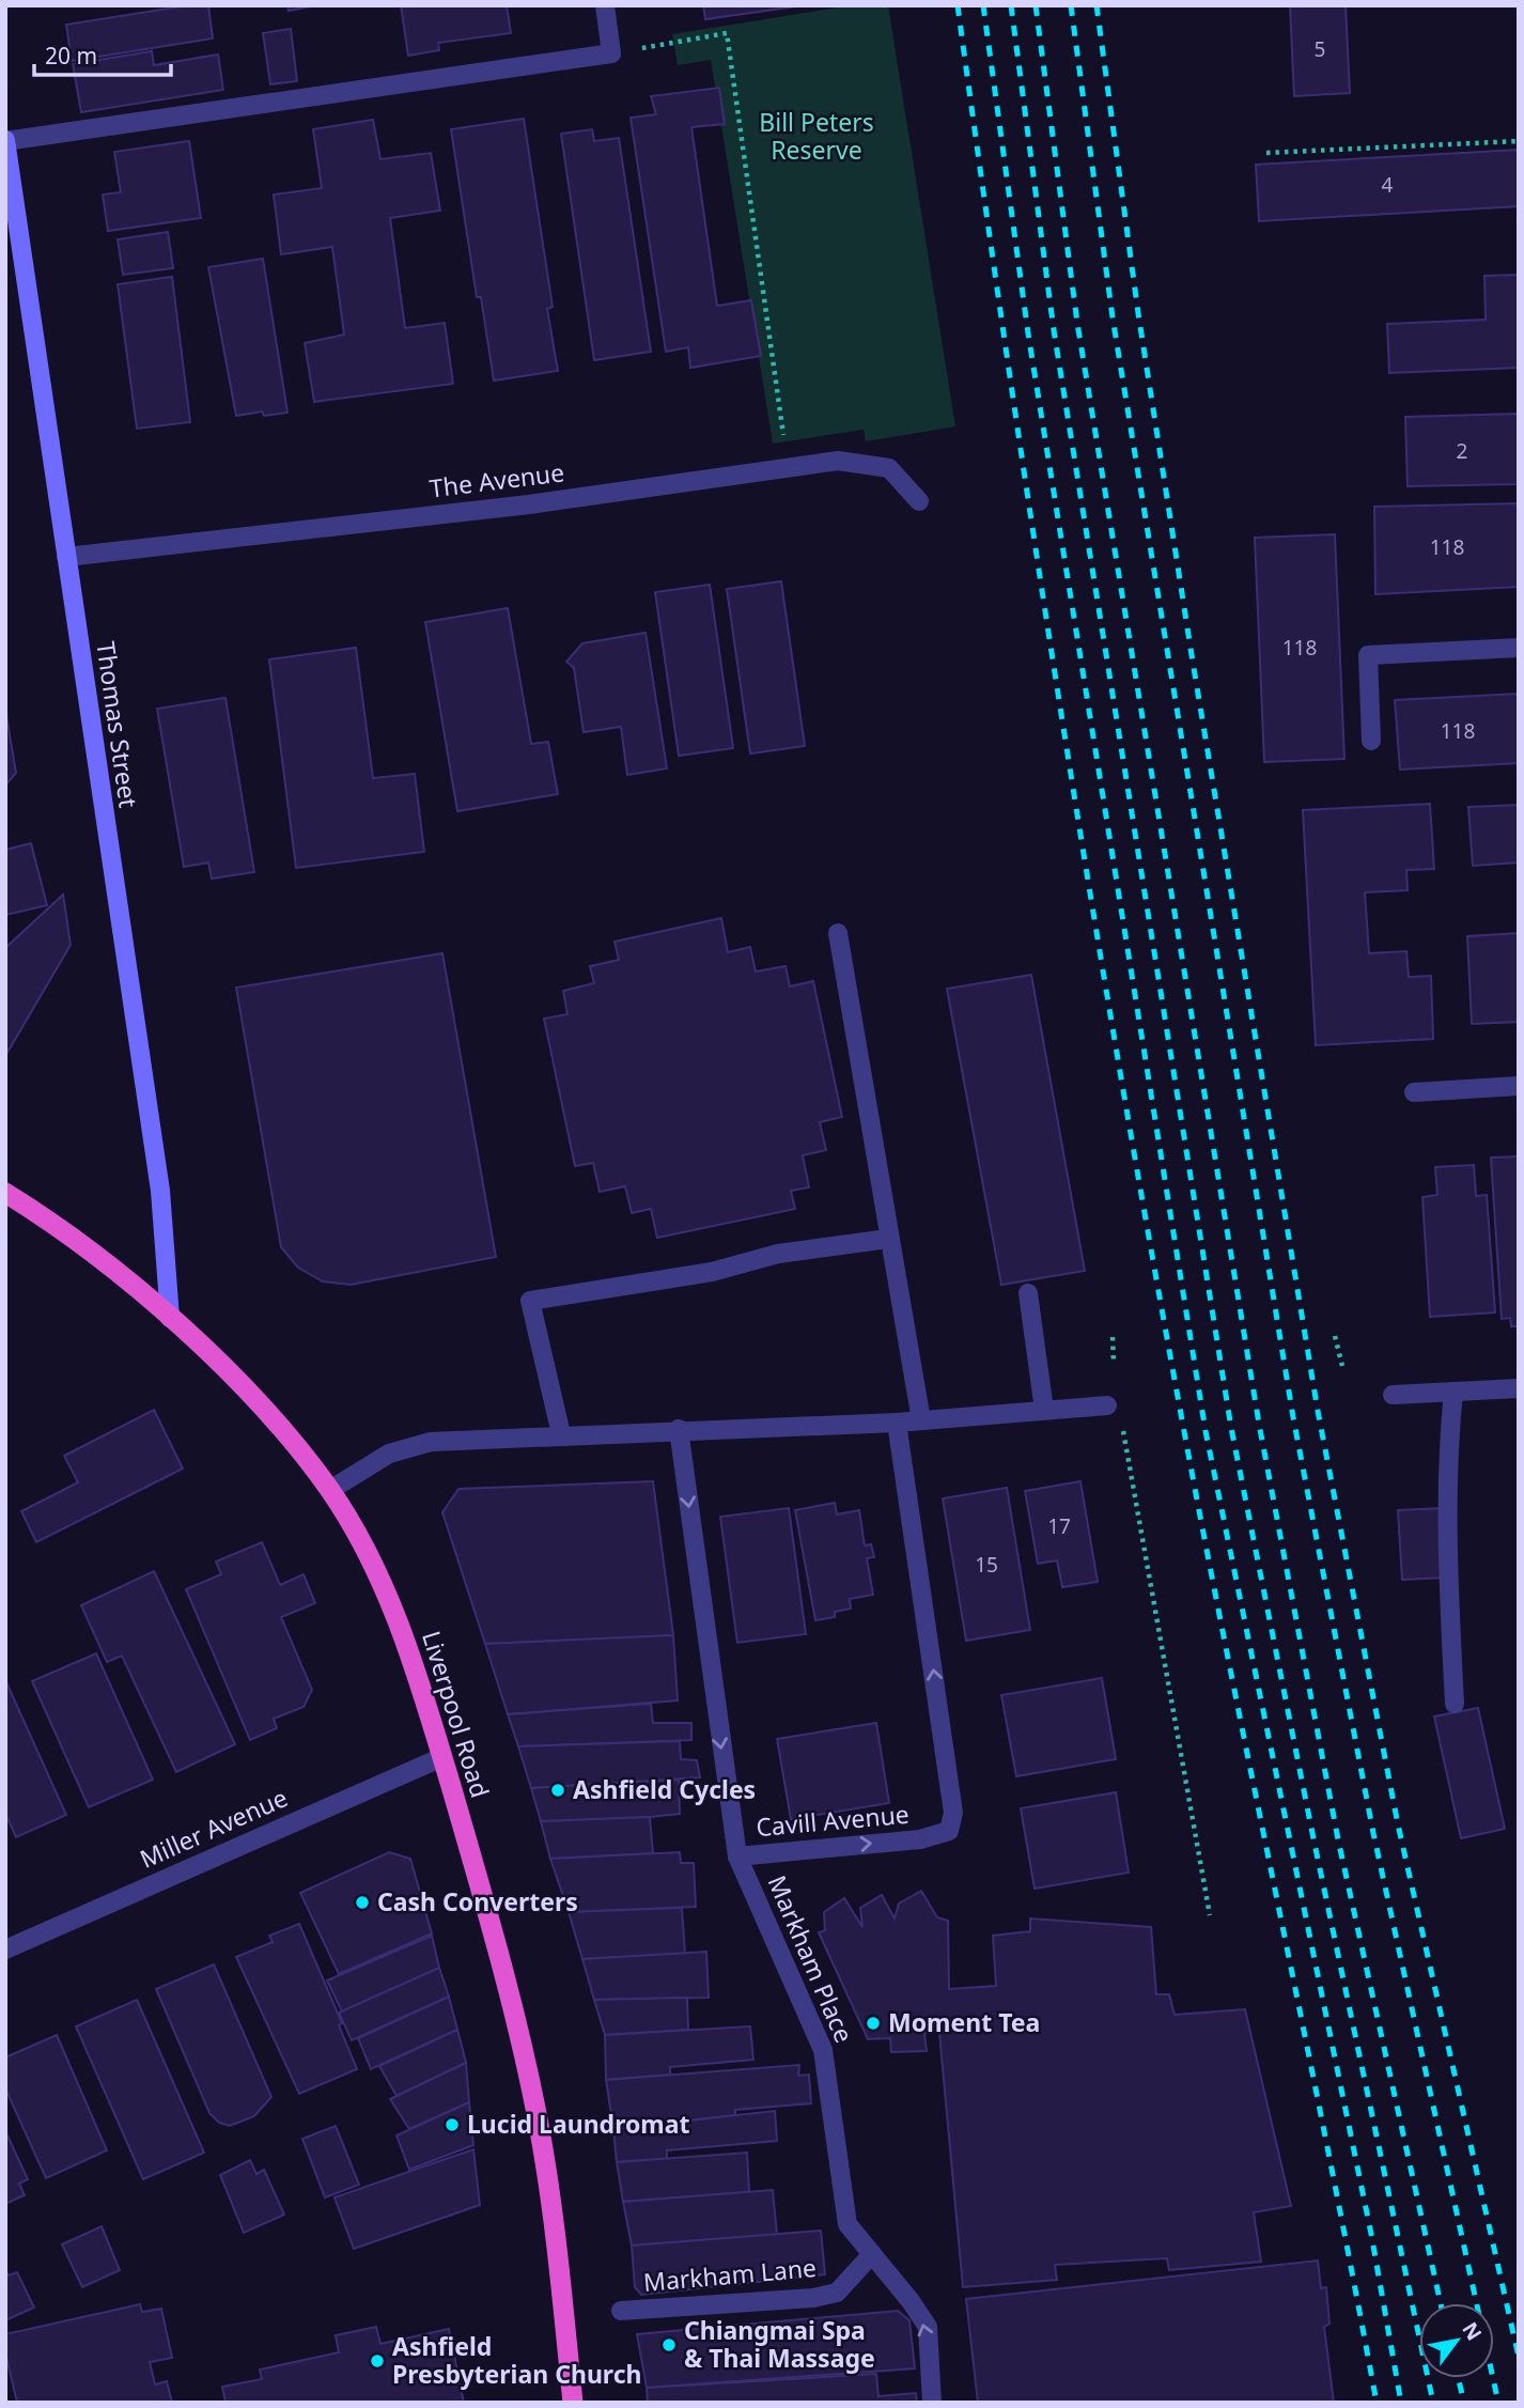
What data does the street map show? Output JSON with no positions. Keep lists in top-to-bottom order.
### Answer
{
  "streets": {
    "highway": ["Liverpool Road"],
    "main road": ["Thomas Street"],
    "street": [
      "The Avenue",
      "Cavill Avenue",
      "Miller Avenue",
      "Markham Place",
      "Markham Lane"
    ]
  },
  "crossings": [
    ["The Avenue", "Thomas Street"],
    ["Thomas Street", "Liverpool Road"],
    ["Liverpool Road", "Miller Avenue"],
    ["Cavill Avenue", "Markham Place"],
    ["Markham Place", "Markham Lane"]
  ],
  "parks": ["Bill Peters Reserve"],
  "places": [
    "Ashfield Cycles",
    "Cash Converters",
    "Moment Tea",
    "Lucid Laundromat",
    "Chiangmai Spa & Thai Massage",
    "Ashfield Presbyterian Church"
  ],
  "house_numbers": [
    "5",
    "4",
    "2",
    "118",
    "118",
    "118",
    "17",
    "15"
  ],
  "scale_bar": "20 m",
  "north": "top right"
}
